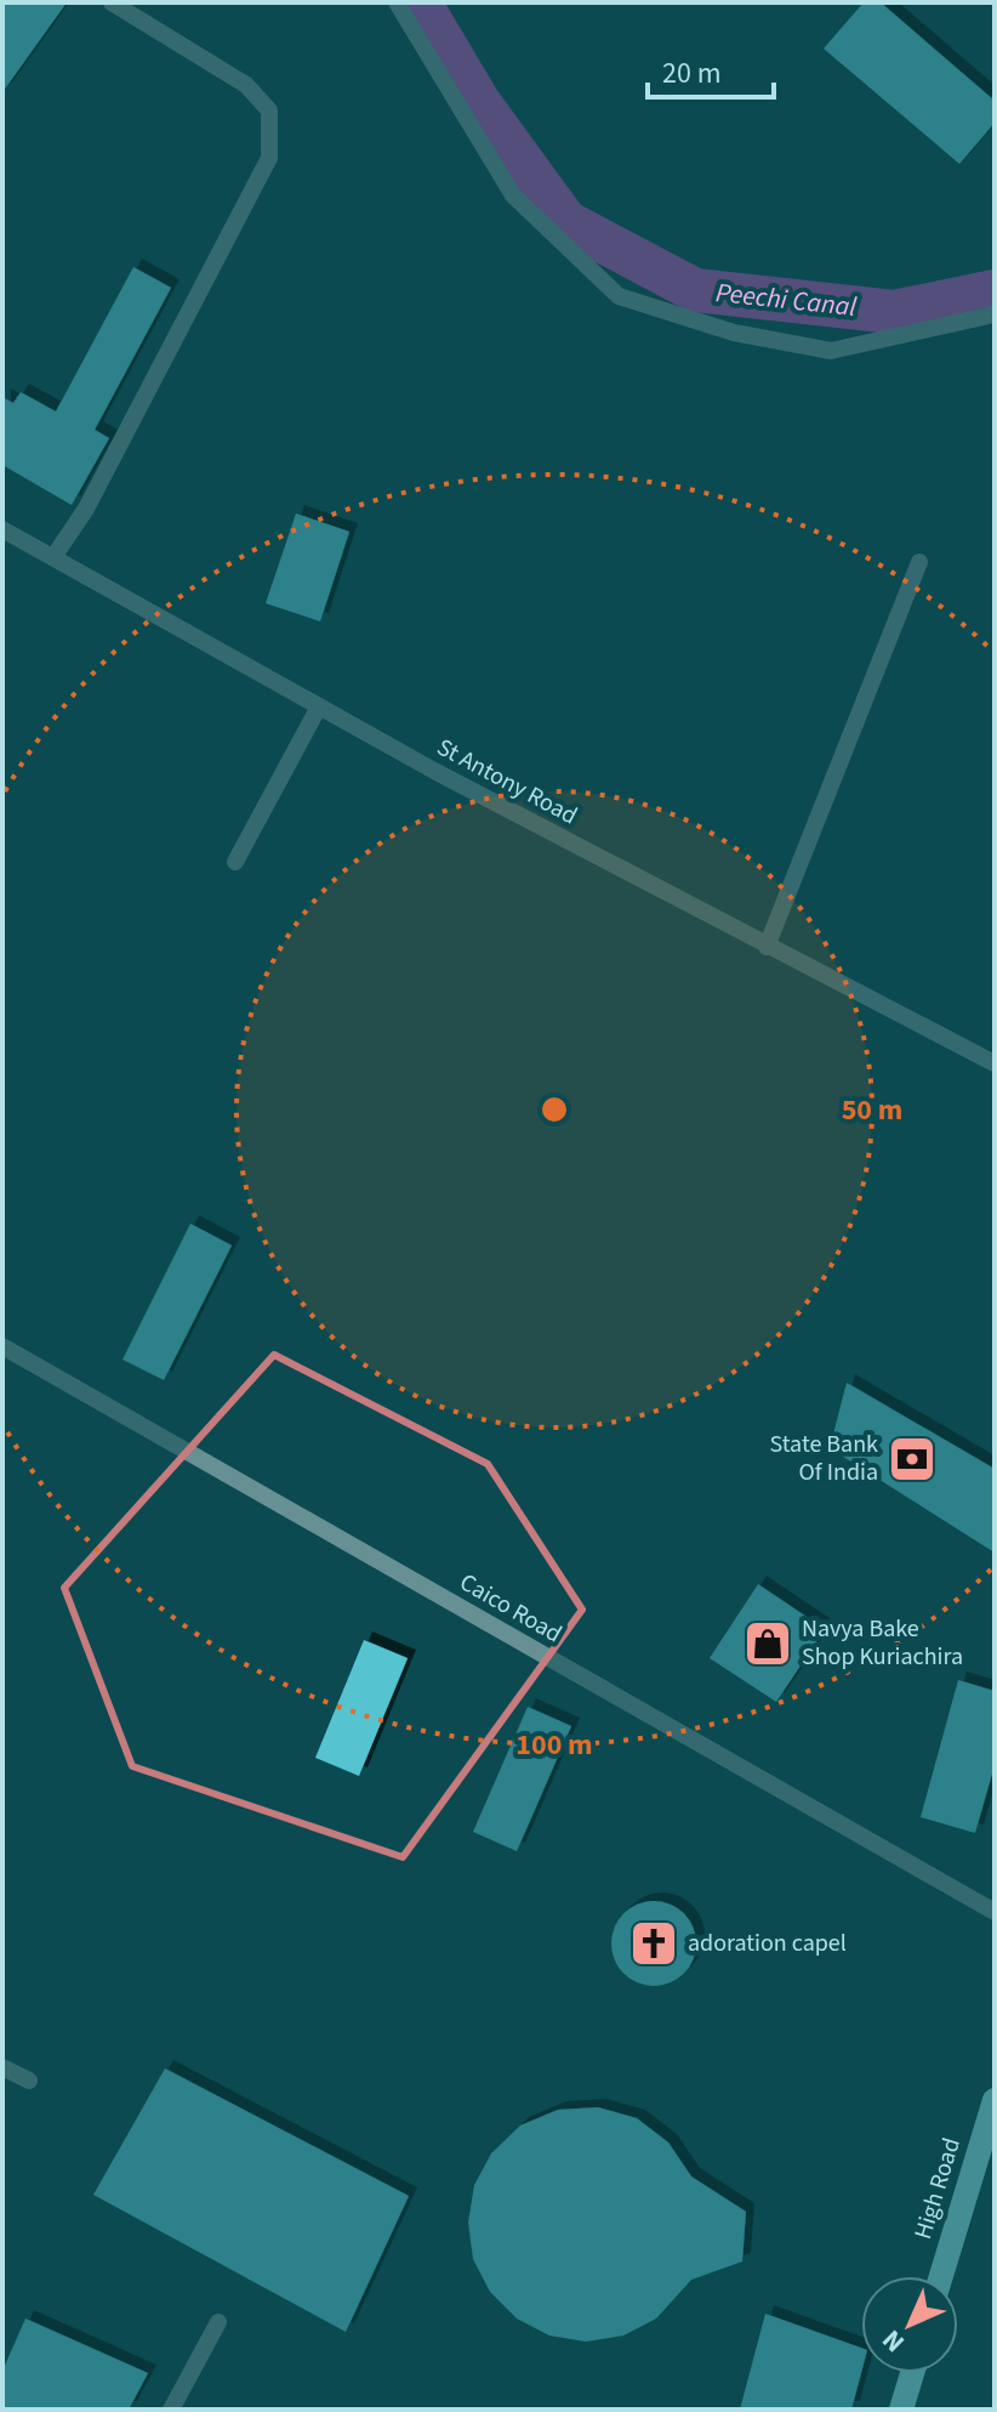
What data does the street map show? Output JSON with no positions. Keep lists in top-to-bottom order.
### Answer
{
  "streets": {
    "main road": ["High Road"],
    "street": ["St Antony Road", "Caico Road"]
  },
  "water": ["Peechi Canal"],
  "places": {
    "bank": ["State Bank Of India"],
    "shop": ["Navya Bake Shop Kuriachira"],
    "church": ["adoration capel"]
  },
  "scale_bar": "20 m",
  "north": "bottom left",
  "rings": ["50 m", "100 m"]
}
